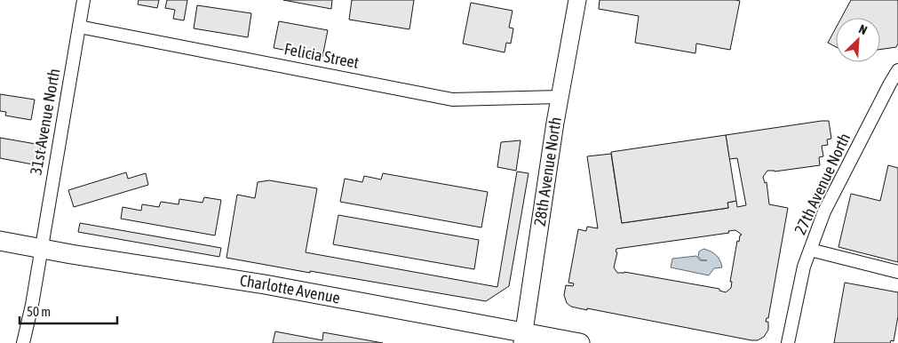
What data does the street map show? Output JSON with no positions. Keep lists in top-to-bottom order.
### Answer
{
  "streets": {
    "main road": ["28th Avenue North", "Charlotte Avenue"],
    "street": ["Felicia Street", "31st Avenue North", "27th Avenue North"]
  },
  "crossings": [
    ["Felicia Street", "31st Avenue North"],
    ["Felicia Street", "28th Avenue North"],
    ["31st Avenue North", "Charlotte Avenue"],
    ["28th Avenue North", "Charlotte Avenue"]
  ],
  "scale_bar": "50 m",
  "north": "top right"
}
